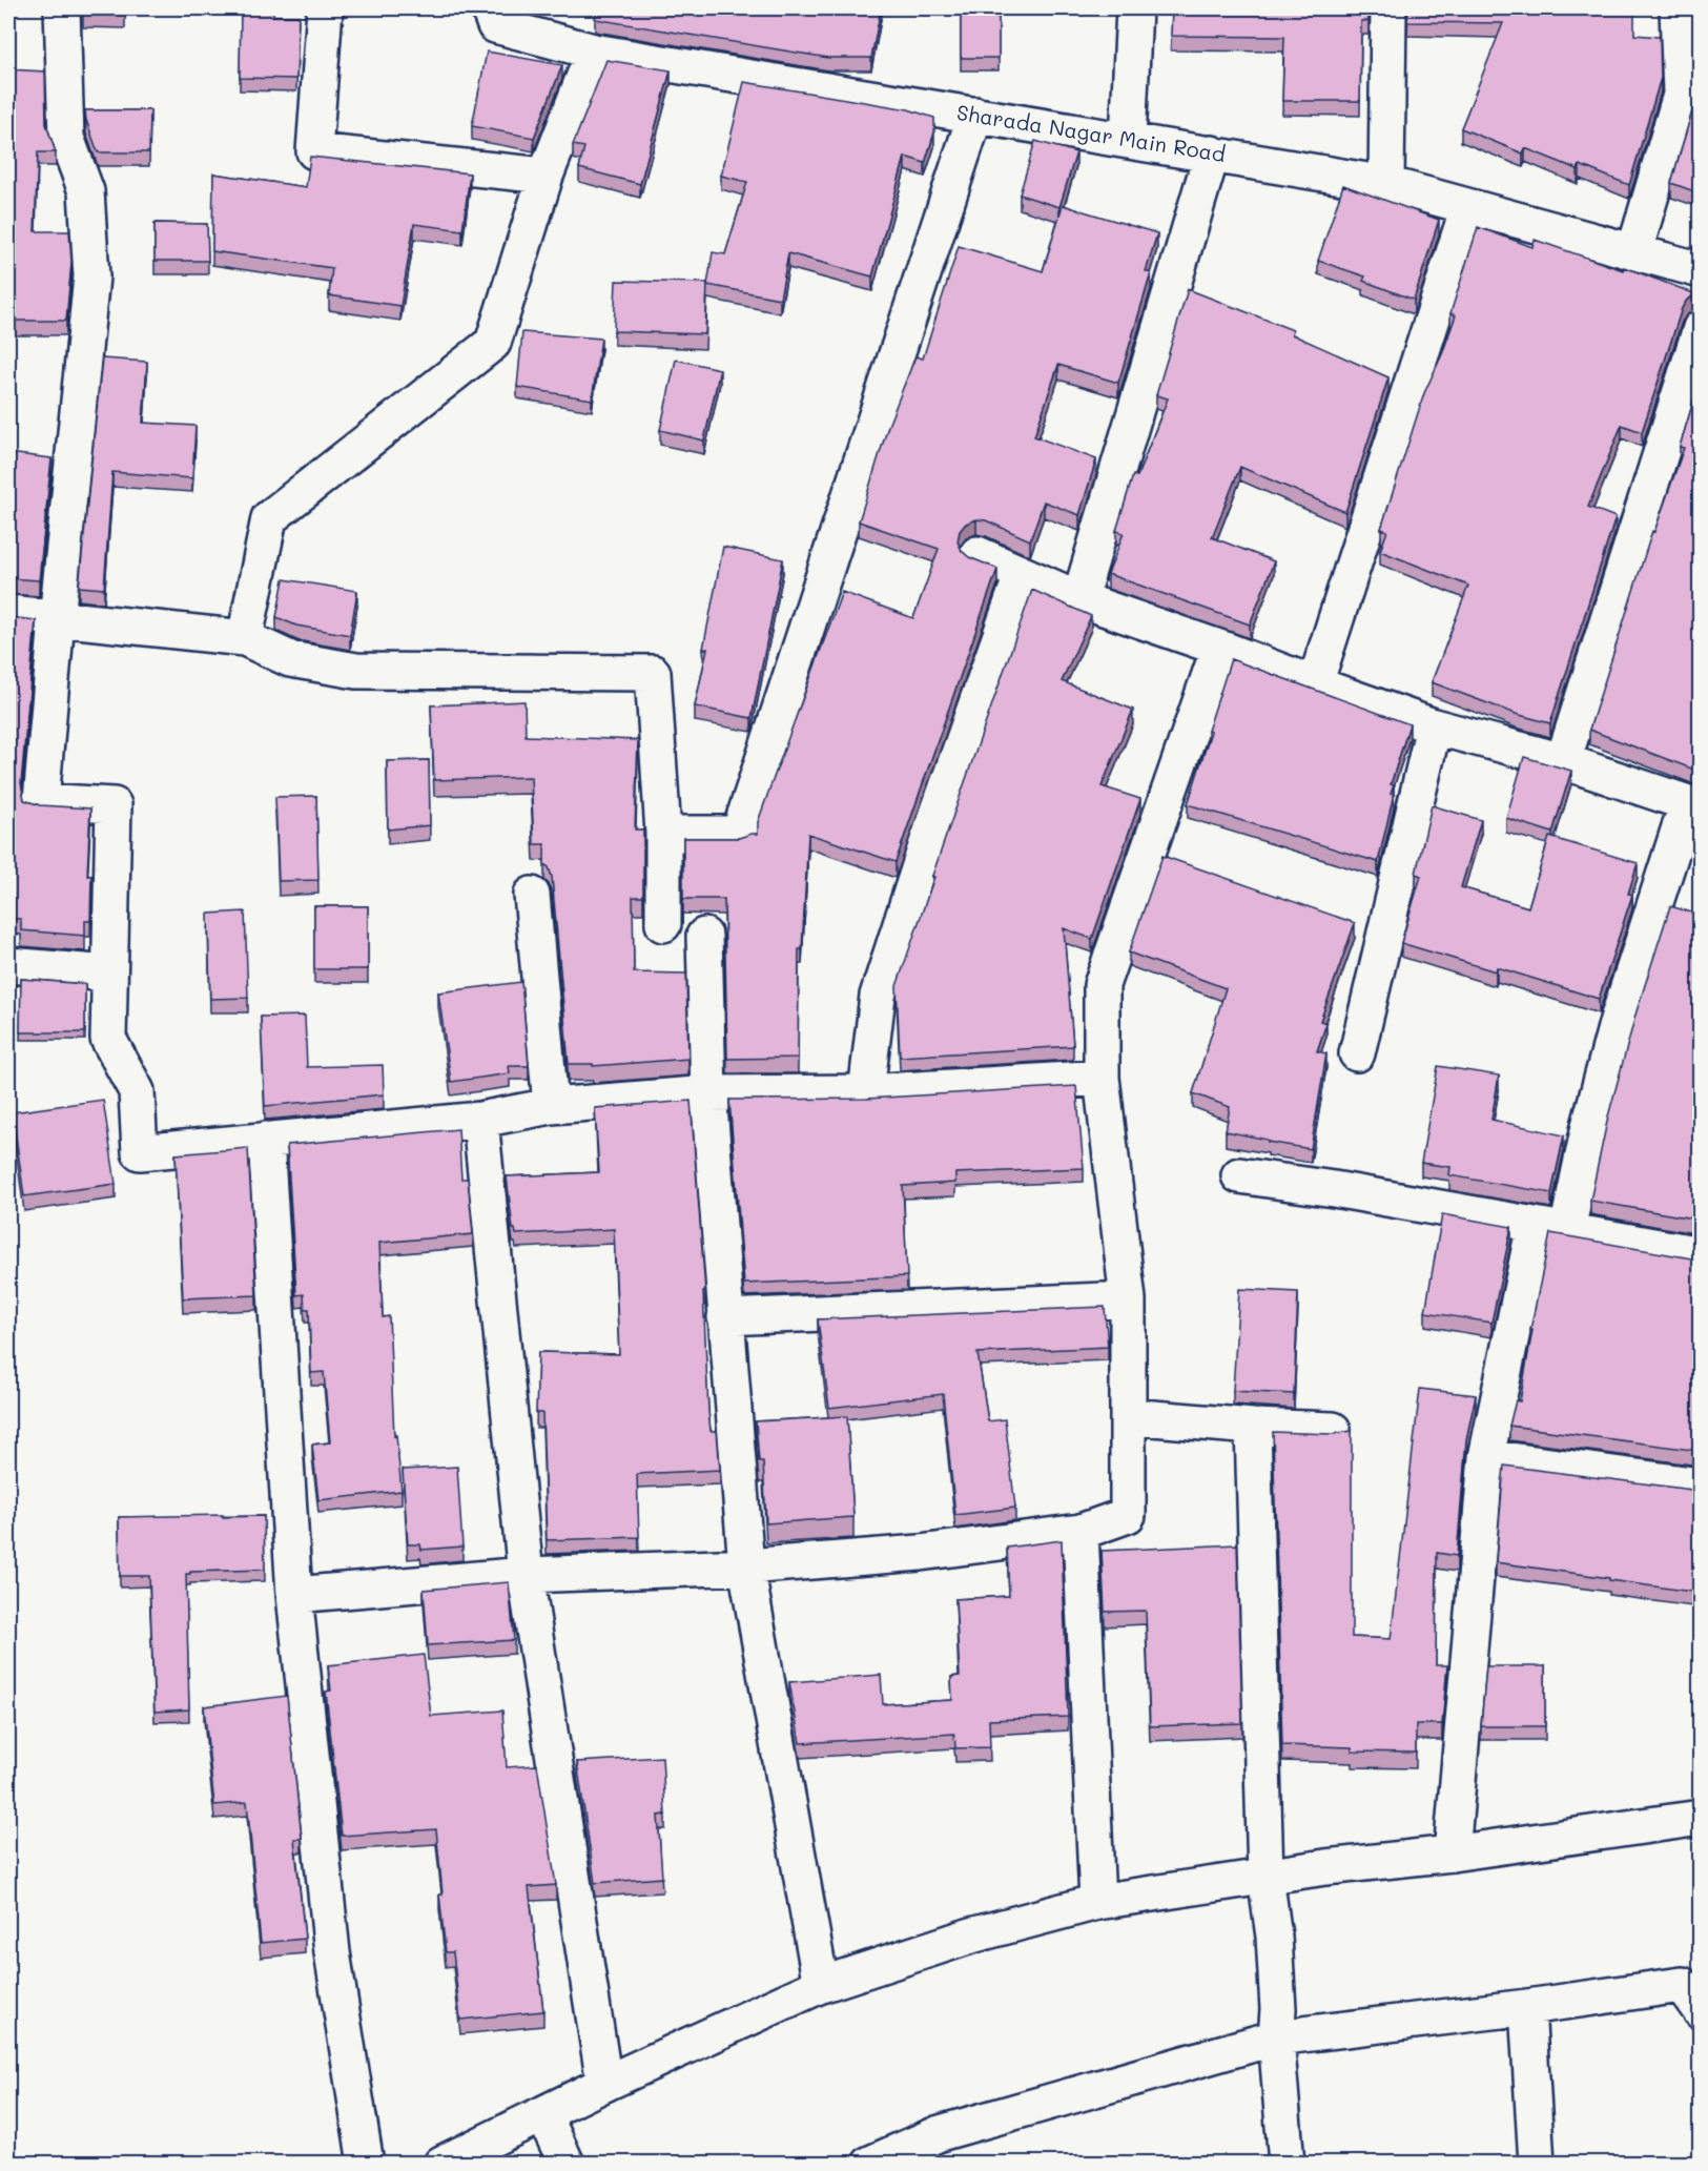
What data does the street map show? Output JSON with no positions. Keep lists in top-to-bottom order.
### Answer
{
  "streets": {
    "street": ["Sharada Nagar Main Road"]
  }
}
